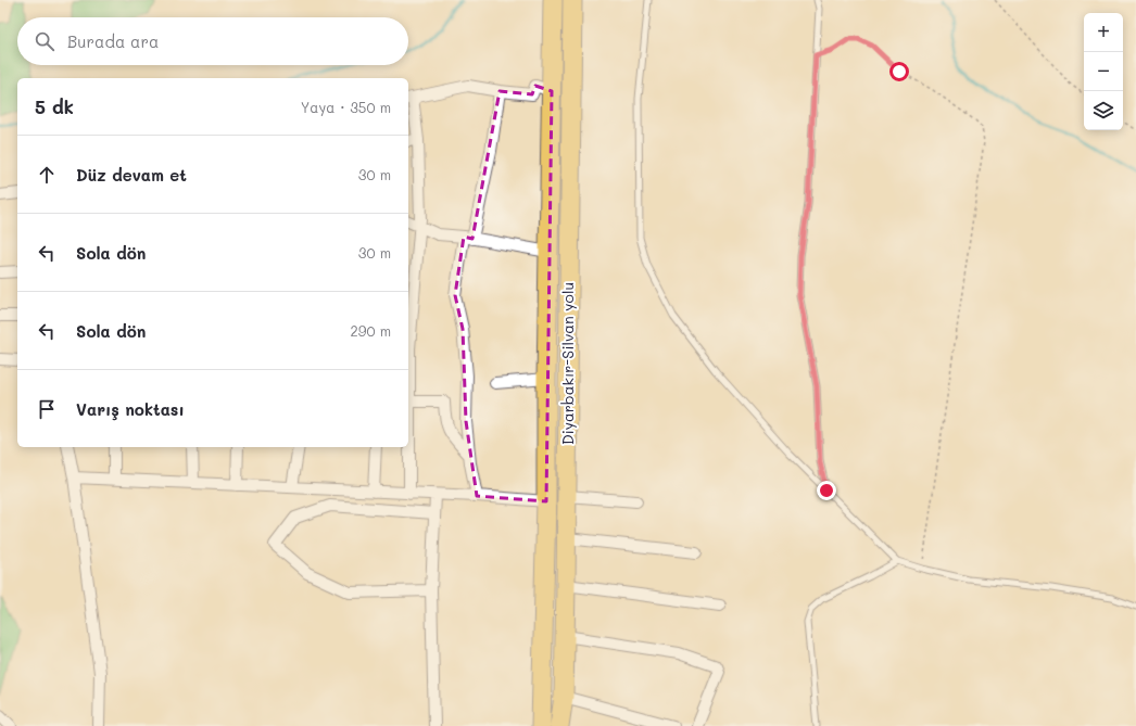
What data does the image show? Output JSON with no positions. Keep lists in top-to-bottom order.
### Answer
{
  "streets": {
    "highway": ["Diyarbakır-Silvan yolu"]
  },
  "page": {
    "map_buttons": ["+", "−"],
    "search": "Burada ara",
    "heading": ["5 dk", "Yaya · 350 m"],
    "list": [
      ["Düz devam et", "30 m"],
      ["Sola dön", "30 m"],
      ["Sola dön", "290 m"],
      "Varış noktası"
    ]
  }
}
